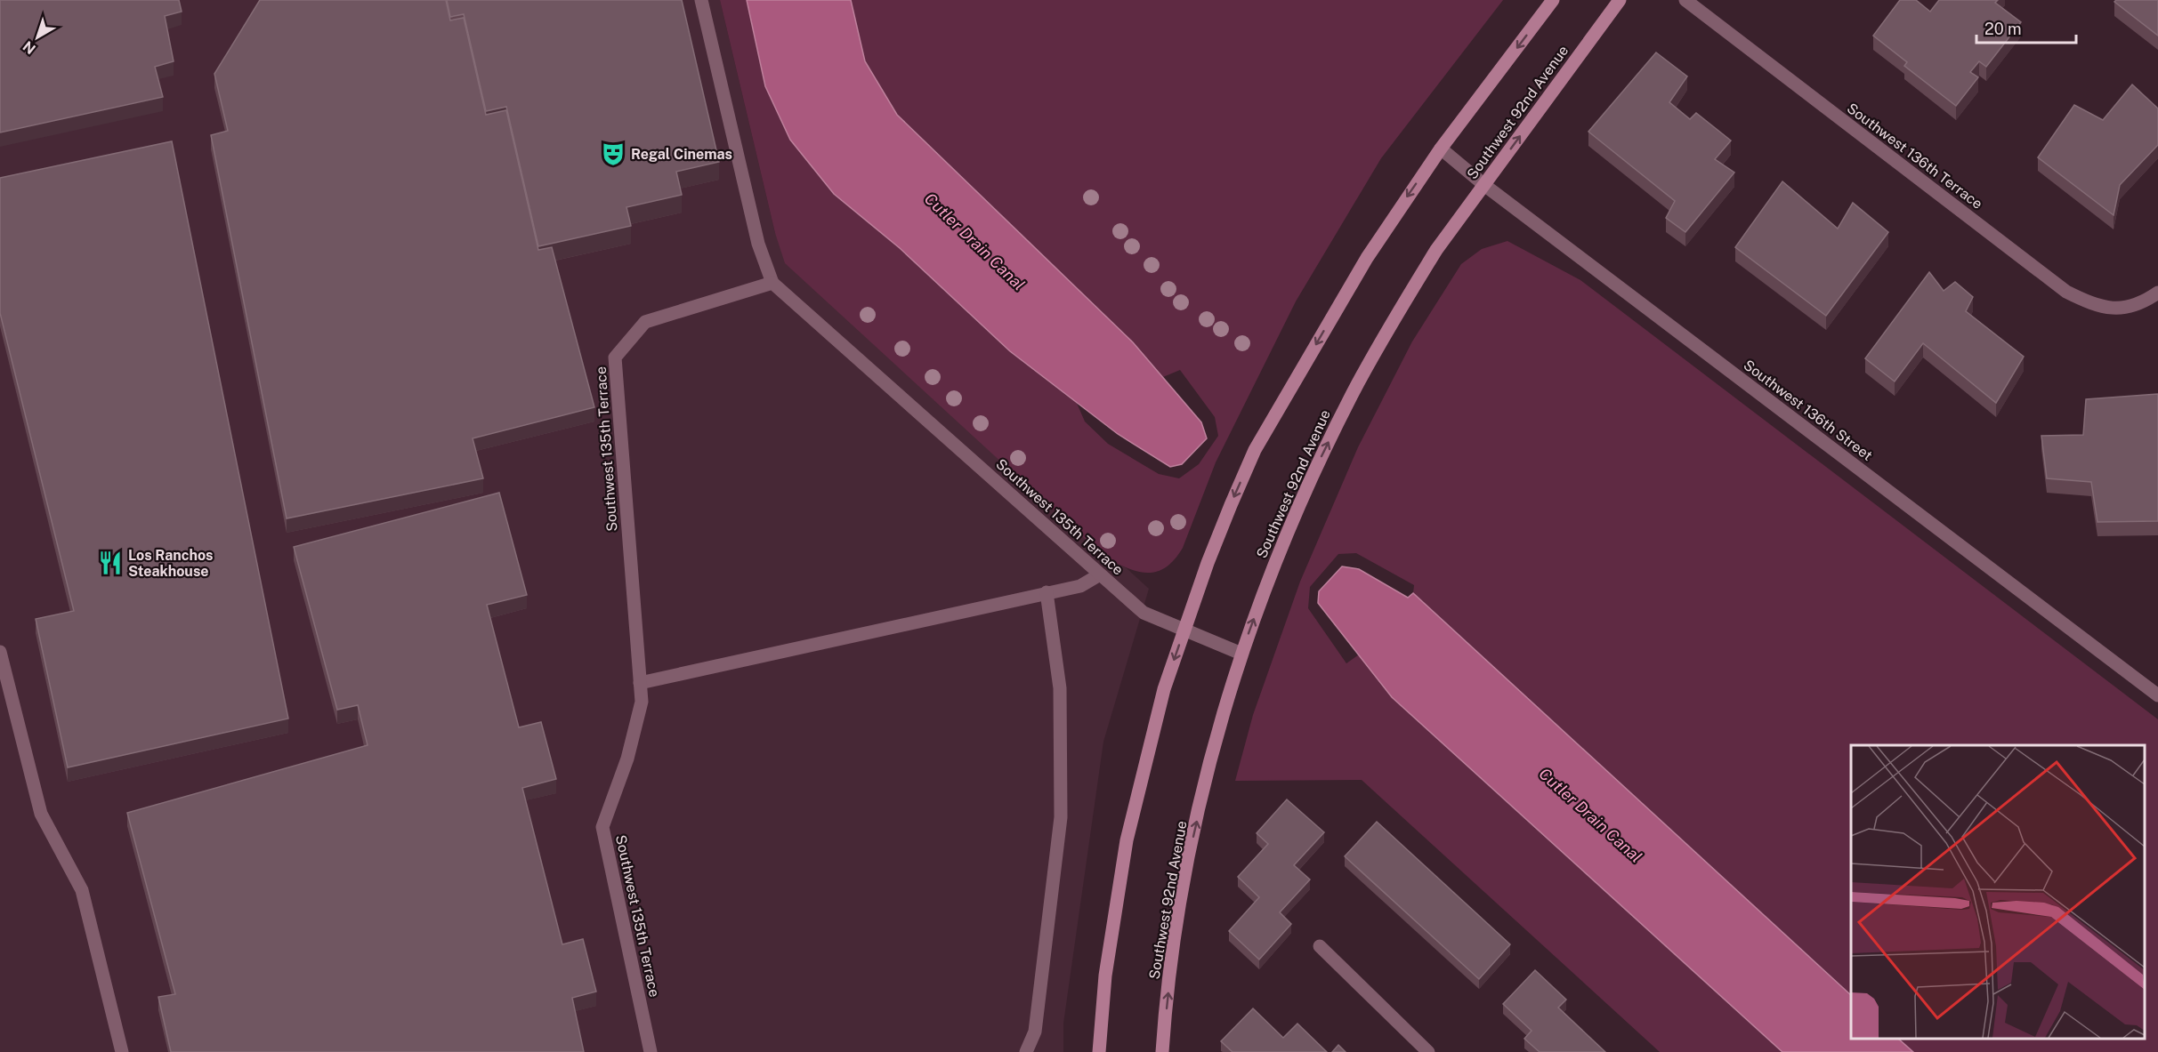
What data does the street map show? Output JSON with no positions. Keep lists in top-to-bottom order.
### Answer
{
  "streets": {
    "street": [
      "Southwest 92nd Avenue",
      "Southwest 136th Terrace",
      "Southwest 136th Street",
      "Southwest 135th Terrace"
    ]
  },
  "crossings": [
    ["Southwest 92nd Avenue", "Southwest 136th Street"],
    ["Southwest 92nd Avenue", "Southwest 135th Terrace"]
  ],
  "water": ["Cutler Drain Canal"],
  "places": {
    "theatre": ["Regal Cinemas"],
    "restaurant": ["Los Ranchos Steakhouse"]
  },
  "scale_bar": "20 m",
  "north": "bottom left"
}
